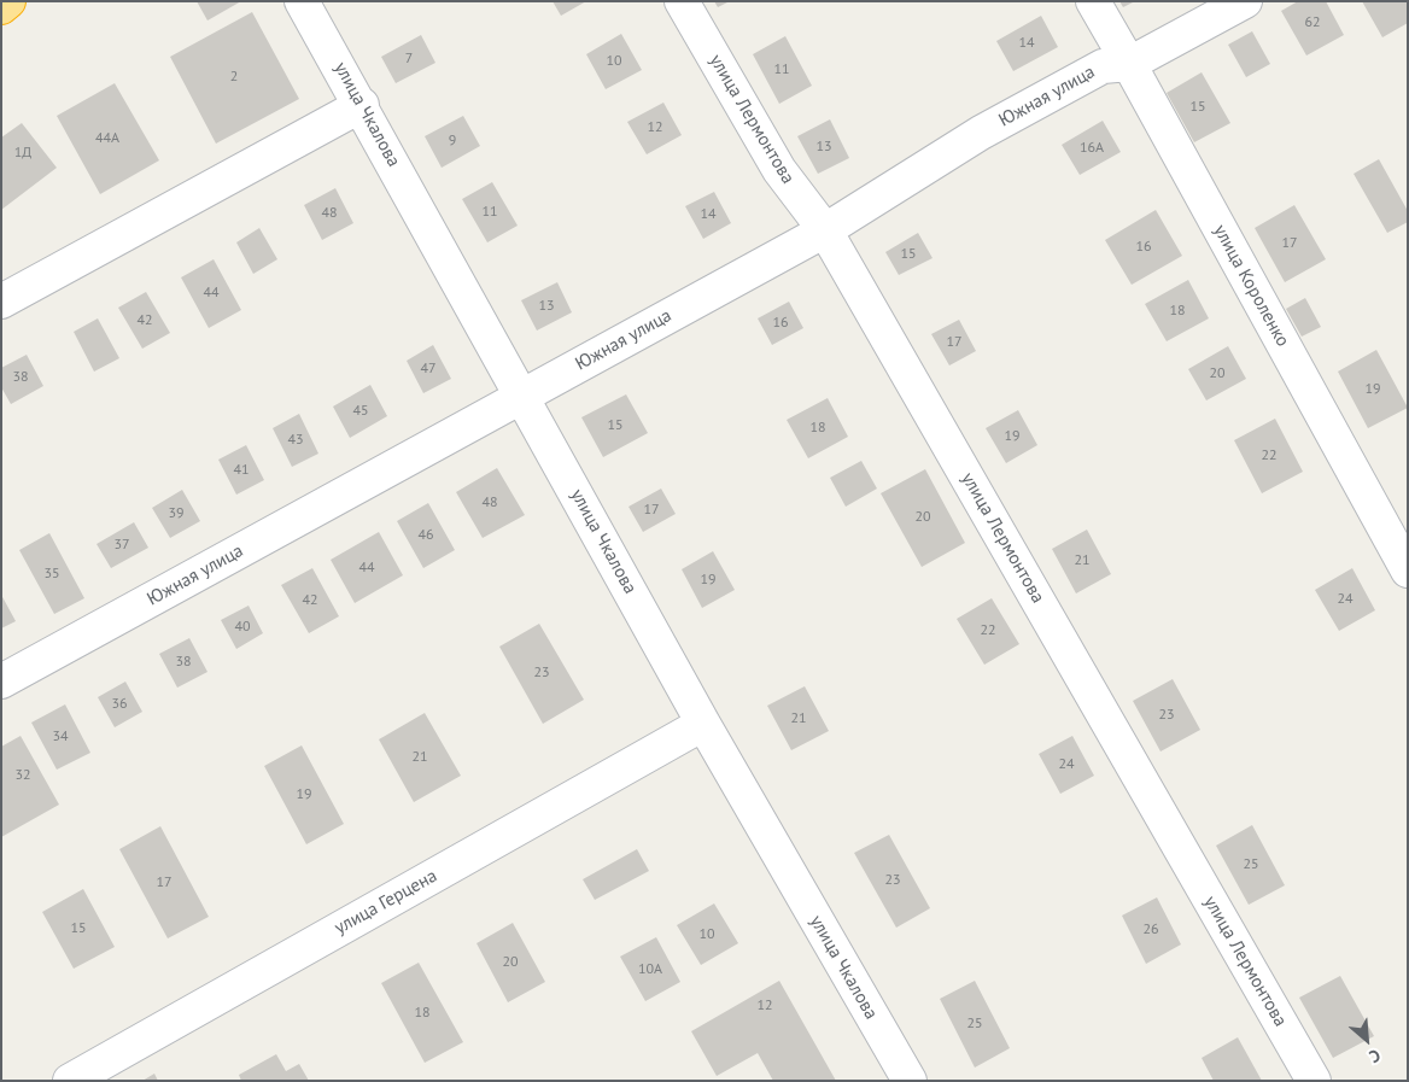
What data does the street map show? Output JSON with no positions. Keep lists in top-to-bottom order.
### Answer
{
  "streets": {
    "street": [
      "Южная улица",
      "улица Чкалова",
      "улица Лермонтова",
      "улица Короленко",
      "улица Герцена"
    ]
  },
  "crossings": [
    ["Южная улица", "улица Чкалова"],
    ["Южная улица", "улица Лермонтова"],
    ["Южная улица", "улица Короленко"],
    ["улица Чкалова", "улица Герцена"]
  ],
  "house_numbers": [
    "62",
    "14",
    "7",
    "10",
    "11",
    "2",
    "15",
    "12",
    "44А",
    "9",
    "13",
    "16А",
    "1Д",
    "11",
    "48",
    "14",
    "17",
    "16",
    "15",
    "44",
    "13",
    "18",
    "42",
    "16",
    "17",
    "47",
    "20",
    "38",
    "19",
    "45",
    "15",
    "18",
    "19",
    "43",
    "22",
    "41",
    "48",
    "17",
    "39",
    "20",
    "46",
    "37",
    "21",
    "44",
    "35",
    "19",
    "24",
    "42",
    "40",
    "22",
    "38",
    "23",
    "36",
    "23",
    "21",
    "34",
    "21",
    "24",
    "32",
    "19",
    "25",
    "23",
    "17",
    "15",
    "26",
    "10",
    "20",
    "10А",
    "12",
    "18",
    "25"
  ],
  "north": "bottom right"
}
